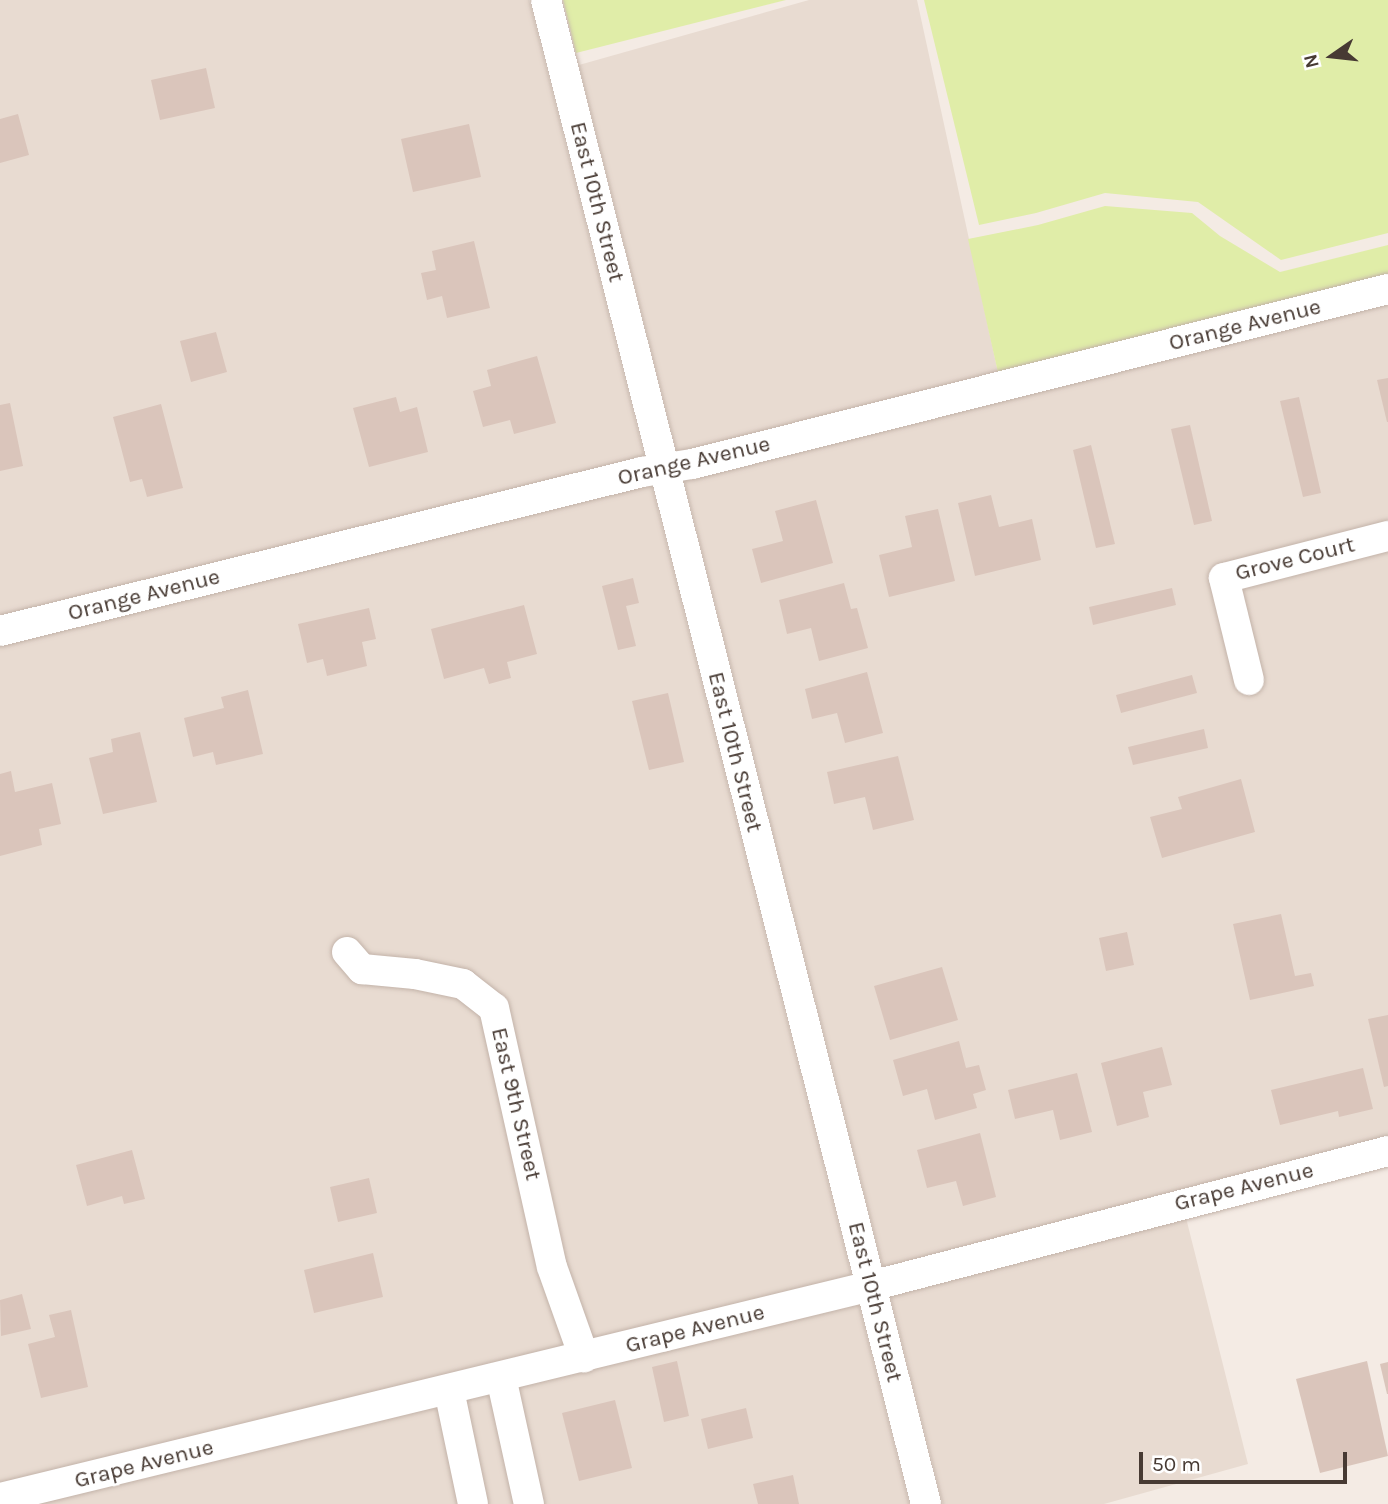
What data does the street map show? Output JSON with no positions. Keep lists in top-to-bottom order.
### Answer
{
  "streets": {
    "street": [
      "East 10th Street",
      "Orange Avenue",
      "Grove Court",
      "East 9th Street",
      "Grape Avenue"
    ]
  },
  "crossings": [
    ["East 10th Street", "Orange Avenue"],
    ["East 10th Street", "Grape Avenue"],
    ["East 9th Street", "Grape Avenue"]
  ],
  "scale_bar": "50 m",
  "north": "left"
}
